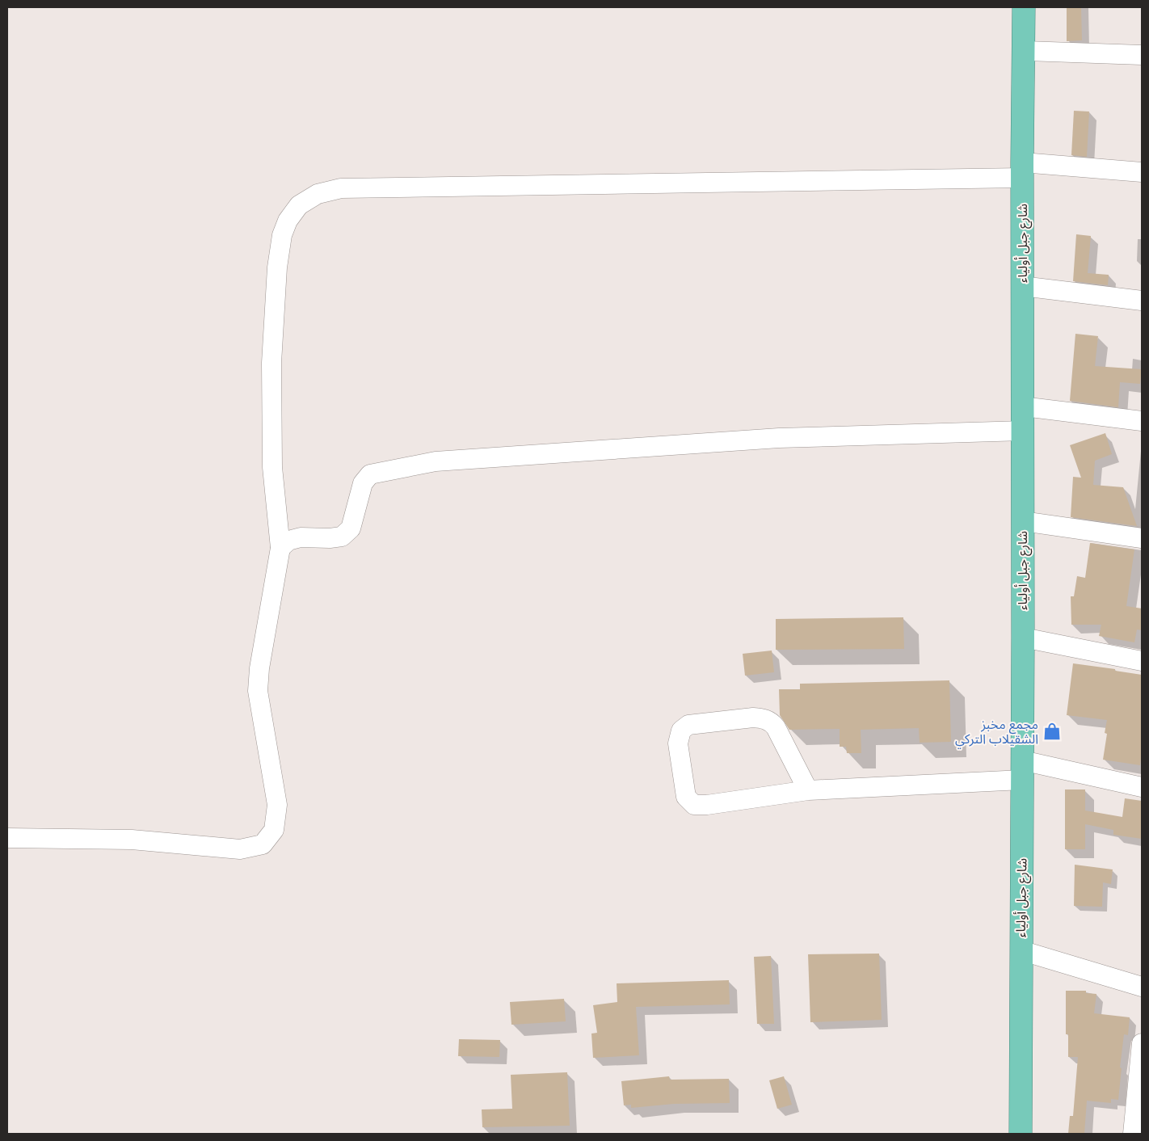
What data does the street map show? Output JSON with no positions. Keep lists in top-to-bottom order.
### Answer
{
  "streets": {
    "highway": ["شارع جبل أولياء"]
  },
  "places": {
    "shop": ["مجمع مخبز الشقيلاب التركي"]
  }
}
